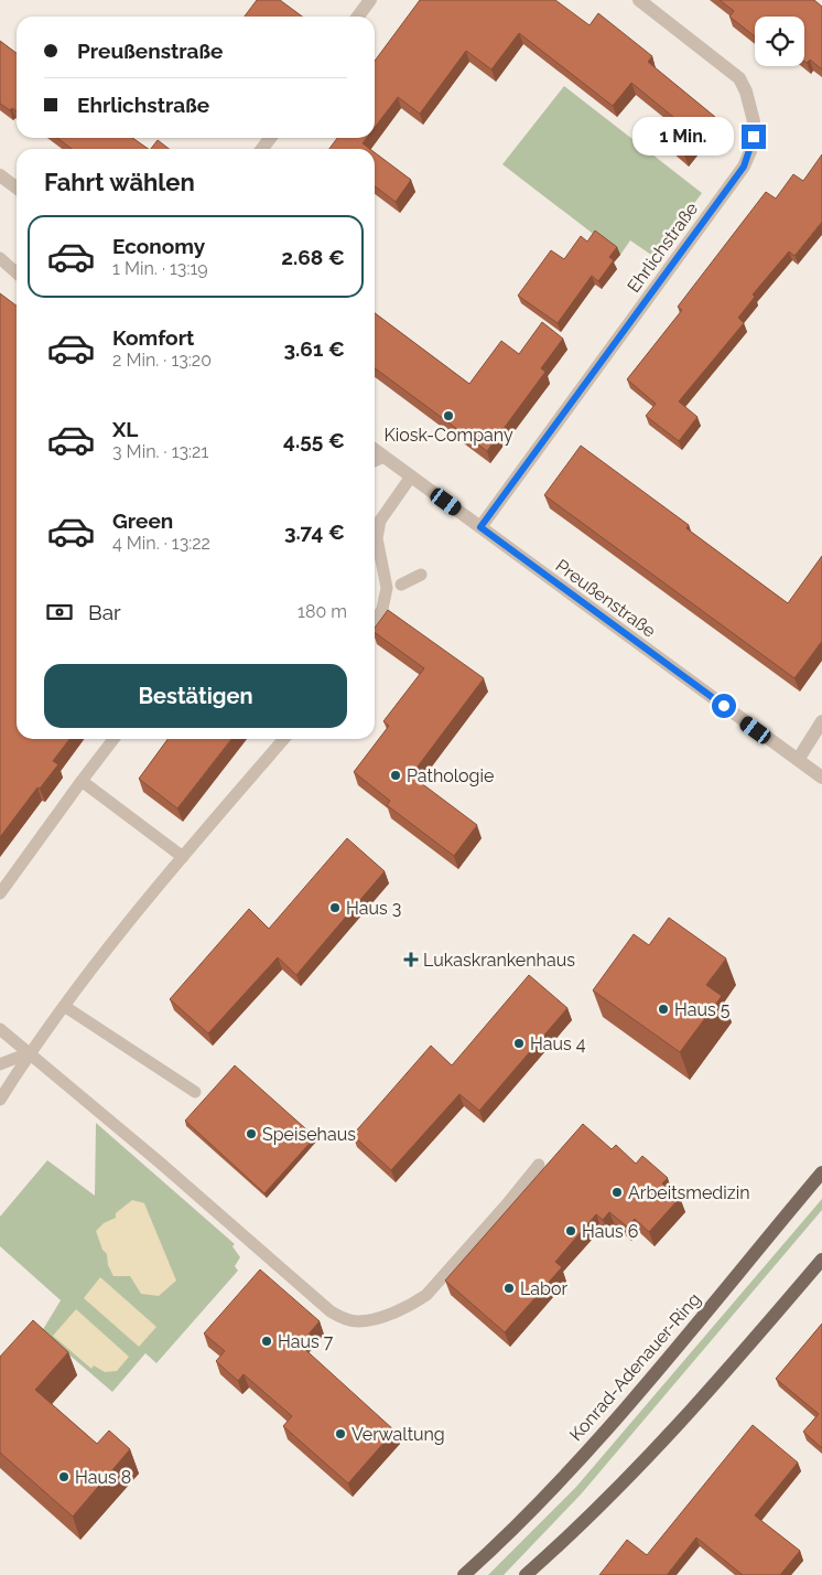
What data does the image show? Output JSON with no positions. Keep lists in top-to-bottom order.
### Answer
{
  "streets": {
    "main road": ["Konrad-Adenauer-Ring"],
    "street": ["Ehrlichstraße", "Preußenstraße"]
  },
  "crossings": [
    ["Ehrlichstraße", "Preußenstraße"]
  ],
  "places": {
    "other": [
      "Kiosk-Company",
      "Pathologie",
      "Haus 3",
      "Haus 5",
      "Haus 4",
      "Speisehaus",
      "Arbeitsmedizin",
      "Haus 6",
      "Labor",
      "Haus 7",
      "Verwaltung",
      "Haus 8"
    ],
    "health": ["Lukaskrankenhaus"]
  },
  "page": {
    "banner": ["Preußenstraße", "Ehrlichstraße"],
    "bubble": "1 Min.",
    "heading": "Fahrt wählen",
    "list": [
      {
        "name": "Economy",
        "note": "1 Min. · 13:19",
        "value": "2.68 €"
      },
      {
        "name": "Komfort",
        "note": "2 Min. · 13:20",
        "value": "3.61 €"
      },
      {
        "name": "XL",
        "note": "3 Min. · 13:21",
        "value": "4.55 €"
      },
      {
        "name": "Green",
        "note": "4 Min. · 13:22",
        "value": "3.74 €"
      }
    ],
    "pay": ["Bar", "180 m"],
    "buttons": "Bestätigen"
  }
}
